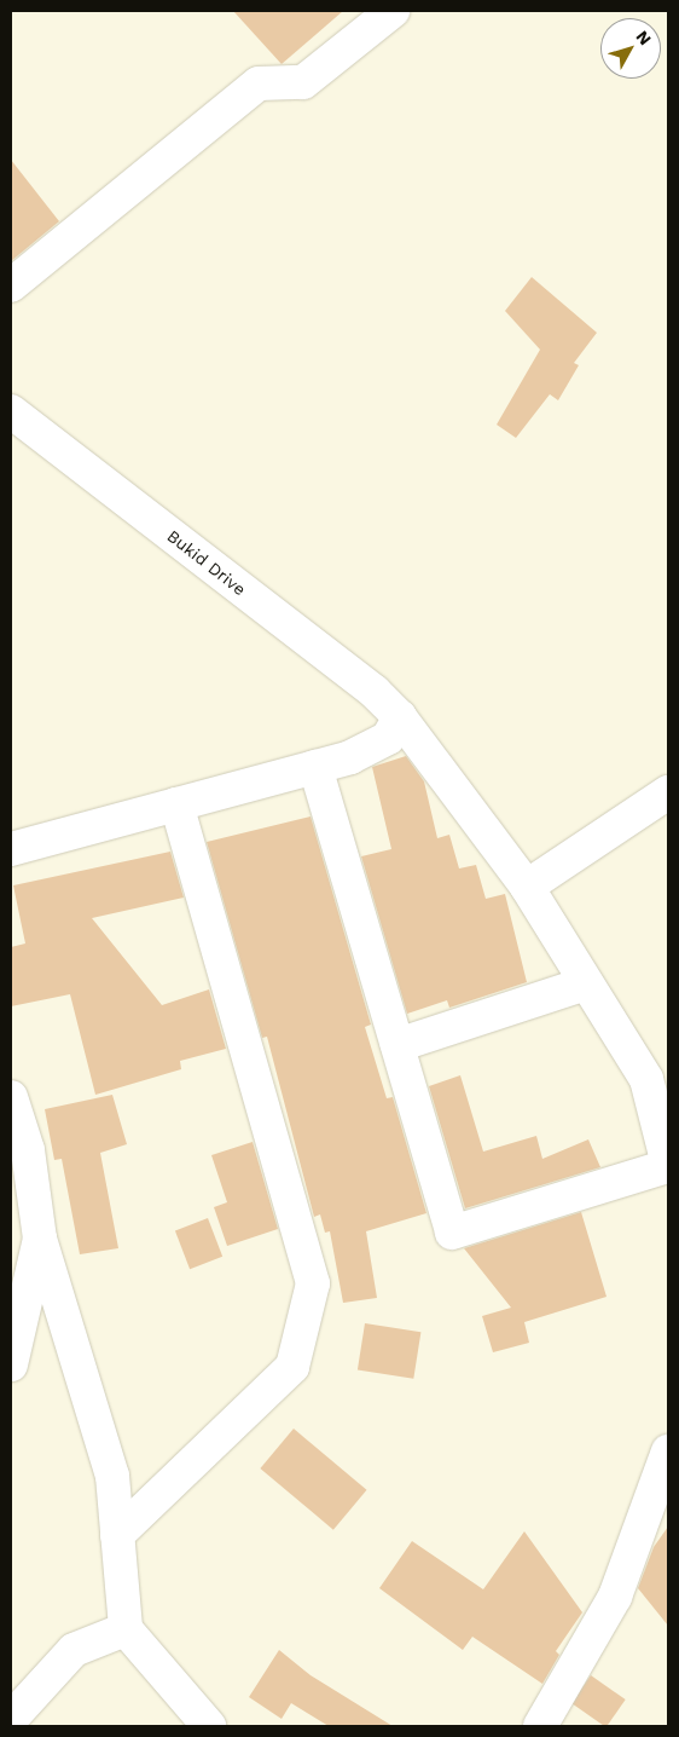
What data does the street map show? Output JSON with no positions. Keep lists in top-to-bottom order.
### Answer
{
  "streets": {
    "street": ["Bukid Drive"]
  },
  "north": "top right"
}
